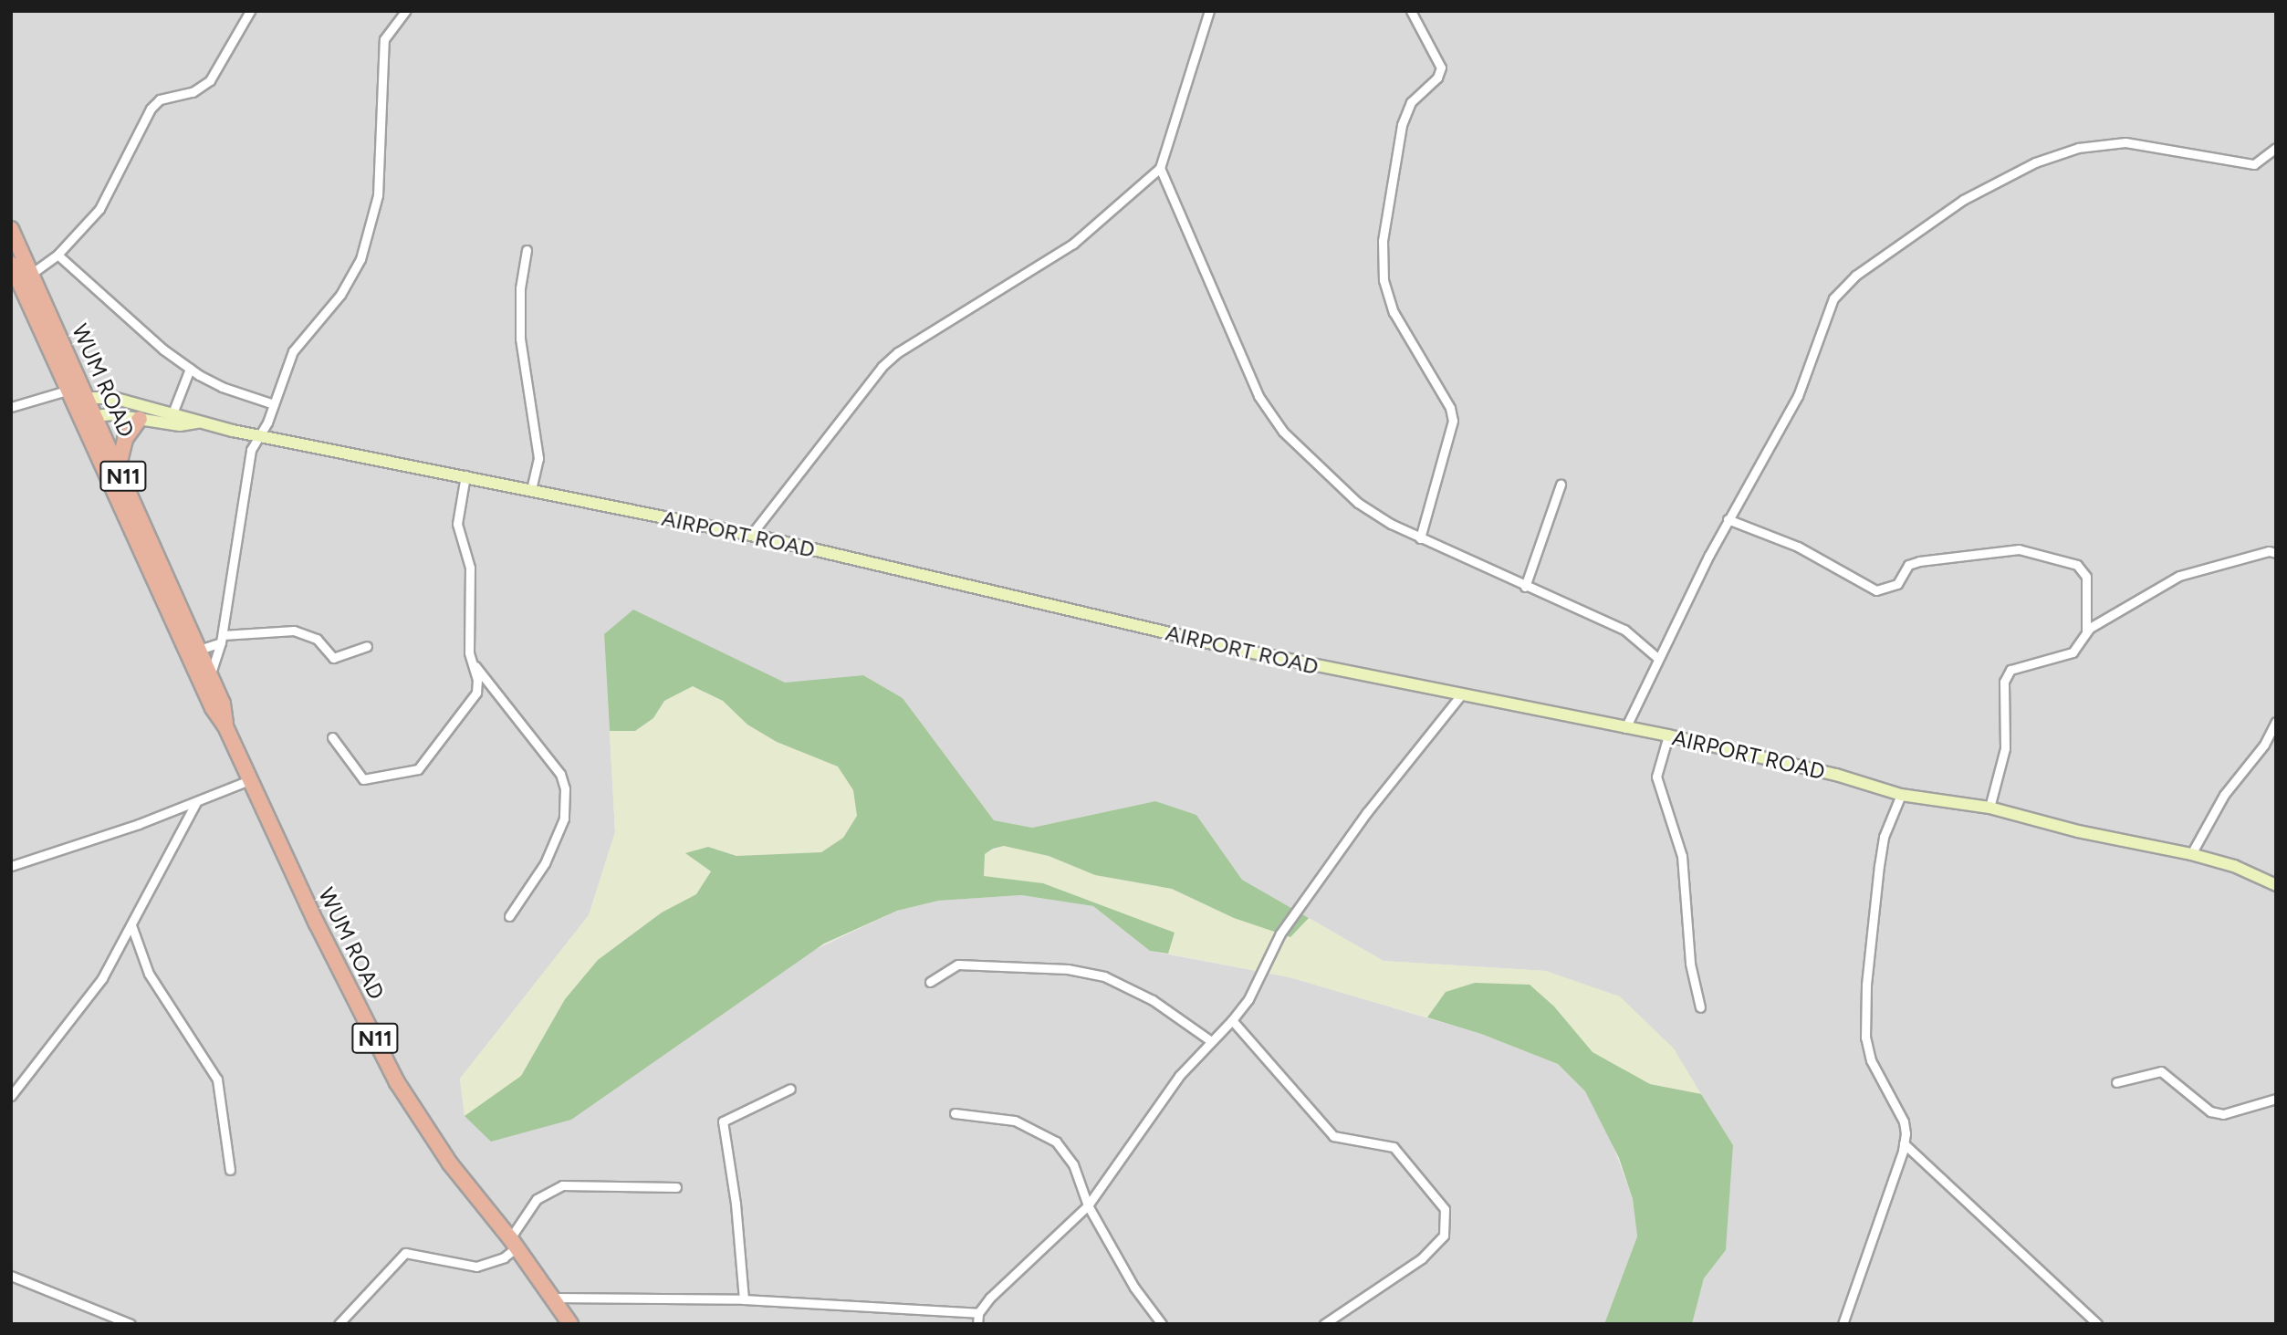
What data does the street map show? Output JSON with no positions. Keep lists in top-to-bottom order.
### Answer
{
  "streets": {
    "highway": ["WUM ROAD", "N11"],
    "main road": ["AIRPORT ROAD"]
  },
  "crossings": [
    ["WUM ROAD", "AIRPORT ROAD"]
  ]
}
